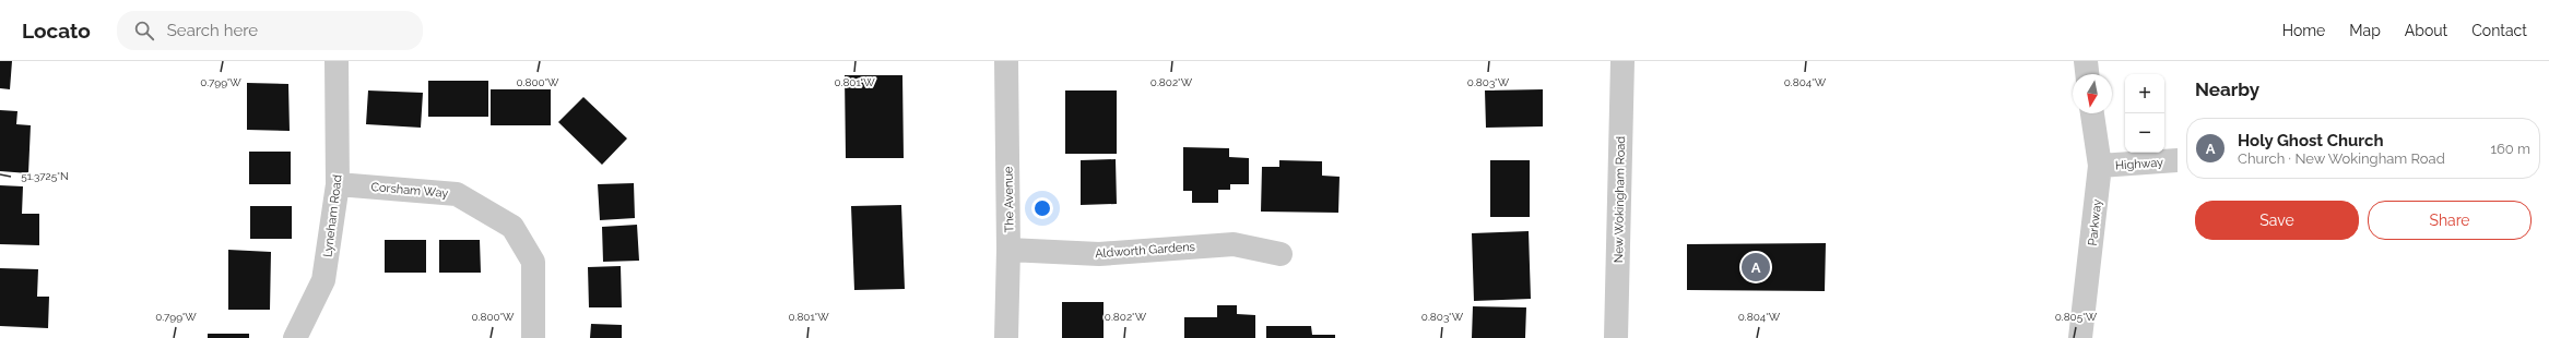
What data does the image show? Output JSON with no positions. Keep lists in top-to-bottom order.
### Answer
{
  "streets": {
    "street": [
      "Highway",
      "Corsham Way",
      "The Avenue",
      "New Wokingham Road",
      "Lyneham Road",
      "Parkway",
      "Aldworth Gardens"
    ]
  },
  "crossings": [
    ["Highway", "Parkway"],
    ["Corsham Way", "Lyneham Road"],
    ["The Avenue", "Aldworth Gardens"]
  ],
  "north": "bottom",
  "page": {
    "header": "Locato",
    "search": "Search here",
    "nav": [
      "Home",
      "Map",
      "About",
      "Contact"
    ],
    "heading": "Nearby",
    "map_buttons": ["+", "−"],
    "list": [
      {
        "mark": "A",
        "name": "Holy Ghost Church",
        "note": "Church · New Wokingham Road",
        "value": "160 m"
      }
    ],
    "buttons": ["Save", "Share"],
    "pins": "A"
  },
  "coordinates": [
    "0.801°W",
    "0.804°W",
    "0.799°W",
    "0.800°W",
    "0.802°W",
    "0.803°W",
    "51.3725°N",
    "0.805°W"
  ]
}
